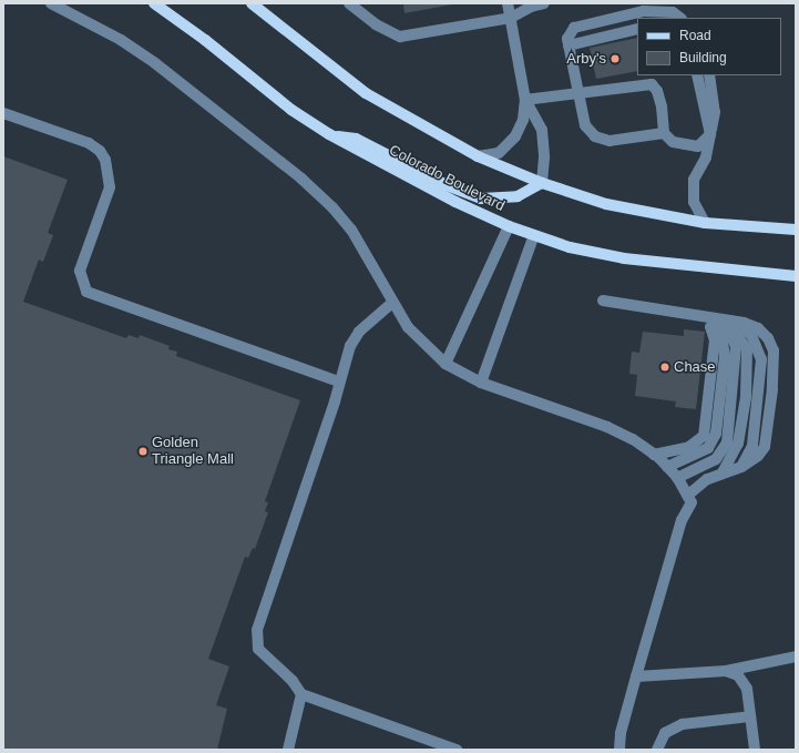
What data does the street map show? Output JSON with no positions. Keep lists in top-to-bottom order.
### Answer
{
  "streets": {
    "main road": ["Colorado Boulevard"]
  },
  "places": ["Arby's", "Chase", "Golden Triangle Mall"],
  "legend": ["Road", "Building"]
}
